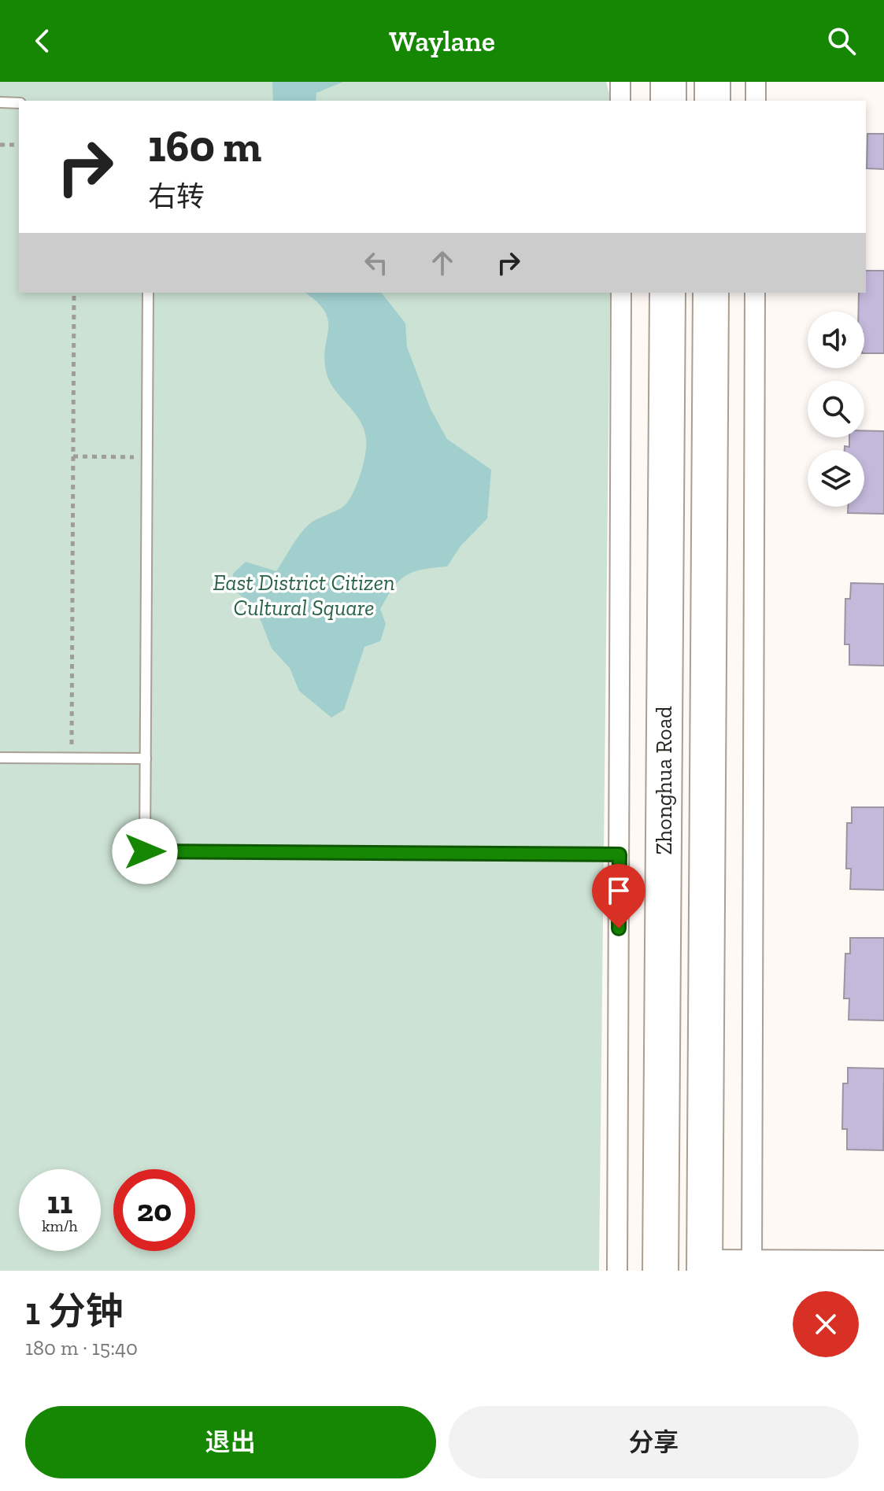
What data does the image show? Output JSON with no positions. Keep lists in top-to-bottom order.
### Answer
{
  "streets": {
    "highway": ["Zhonghua Road"]
  },
  "parks": ["East District Citizen Cultural Square"],
  "page": {
    "header": "Waylane",
    "turn": ["160 m", "右转"],
    "speed": "11 km/h",
    "limit": "20",
    "heading": ["1 分钟", "180 m · 15:40"],
    "buttons": ["退出", "分享"]
  }
}
